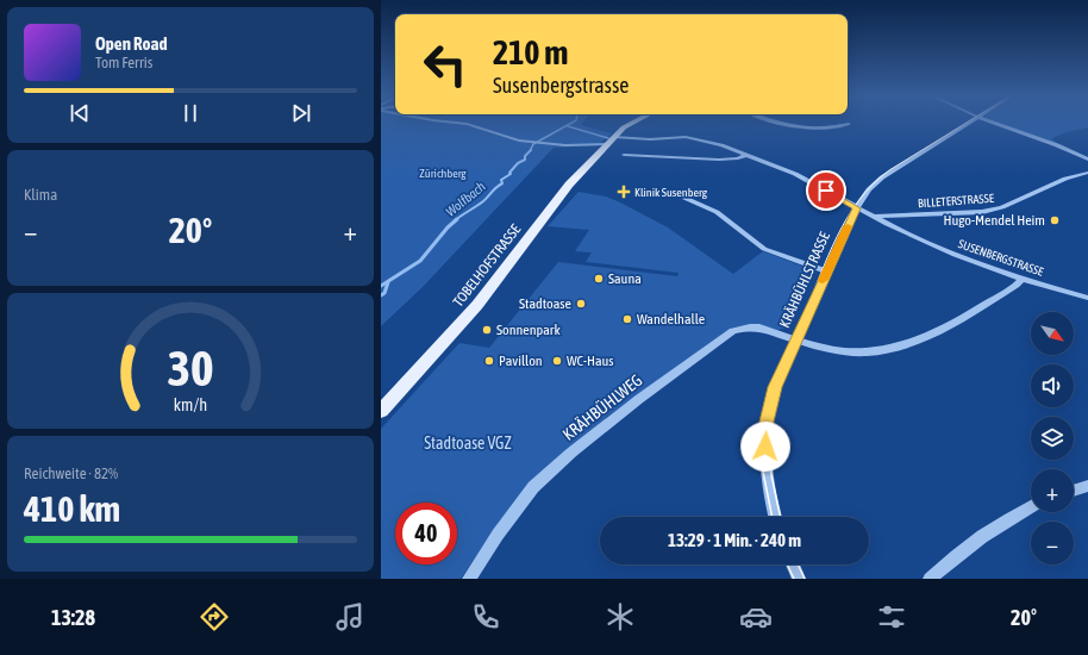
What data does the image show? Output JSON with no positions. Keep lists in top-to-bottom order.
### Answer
{
  "streets": {
    "main road": ["TOBELHOFSTRASSE"],
    "street": [
      "BILLETERSTRASSE",
      "SUSENBERGSTRASSE",
      "KRÄHBÜHLSTRASSE",
      "KRÄHBÜHLWEG"
    ]
  },
  "crossings": [
    ["BILLETERSTRASSE", "SUSENBERGSTRASSE"],
    ["SUSENBERGSTRASSE", "TOBELHOFSTRASSE"],
    ["SUSENBERGSTRASSE", "KRÄHBÜHLSTRASSE"],
    ["SUSENBERGSTRASSE", "KRÄHBÜHLWEG"],
    ["KRÄHBÜHLSTRASSE", "KRÄHBÜHLWEG"]
  ],
  "water": ["Wolfbach"],
  "parks": ["Zürichberg", "Stadtoase VGZ"],
  "places": {
    "health": ["Klinik Susenberg"],
    "other": [
      "Hugo-Mendel Heim",
      "Sauna",
      "Stadtoase",
      "Wandelhalle",
      "Sonnenpark",
      "Pavillon",
      "WC-Haus"
    ]
  },
  "north": "bottom right",
  "page": {
    "turn": ["210 m", "Susenbergstrasse"],
    "song": ["Open Road", "Tom Ferris"],
    "tile": [
      "Klima",
      ["Reichweite · 82%", "410 km"]
    ],
    "heat": ["−", "20°", "+"],
    "map_buttons": ["+", "−"],
    "limit": "40",
    "trip": "13:29 · 1 Min. · 240 m",
    "tabs": ["13:28", "20°"],
    "gauge": ["30", "km/h"]
  }
}
